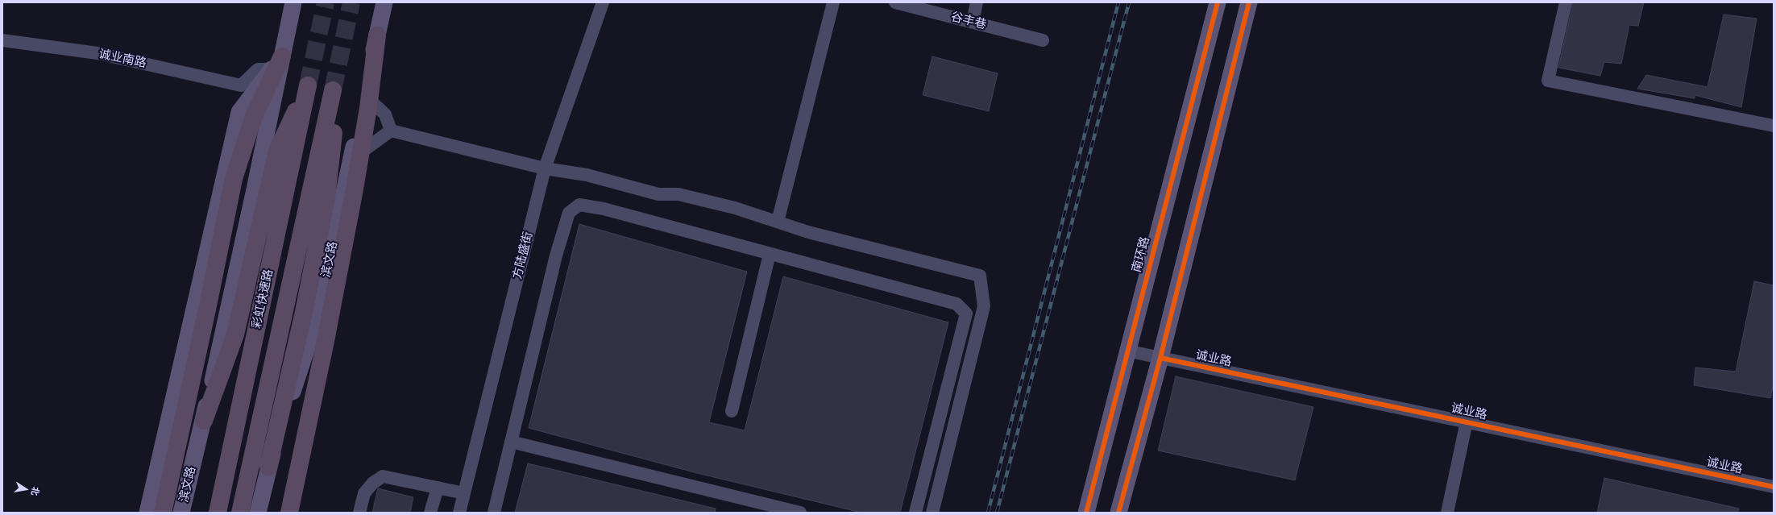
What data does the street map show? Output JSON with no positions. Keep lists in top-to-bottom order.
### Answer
{
  "streets": {
    "highway": ["彩虹快速路"],
    "main road": ["南环路", "滨文路"],
    "street": [
      "谷丰巷",
      "诚业南路",
      "方陆盛街",
      "诚业路"
    ]
  },
  "crossings": [
    ["南环路", "诚业路"],
    ["滨文路", "彩虹快速路"]
  ],
  "north": "right"
}
